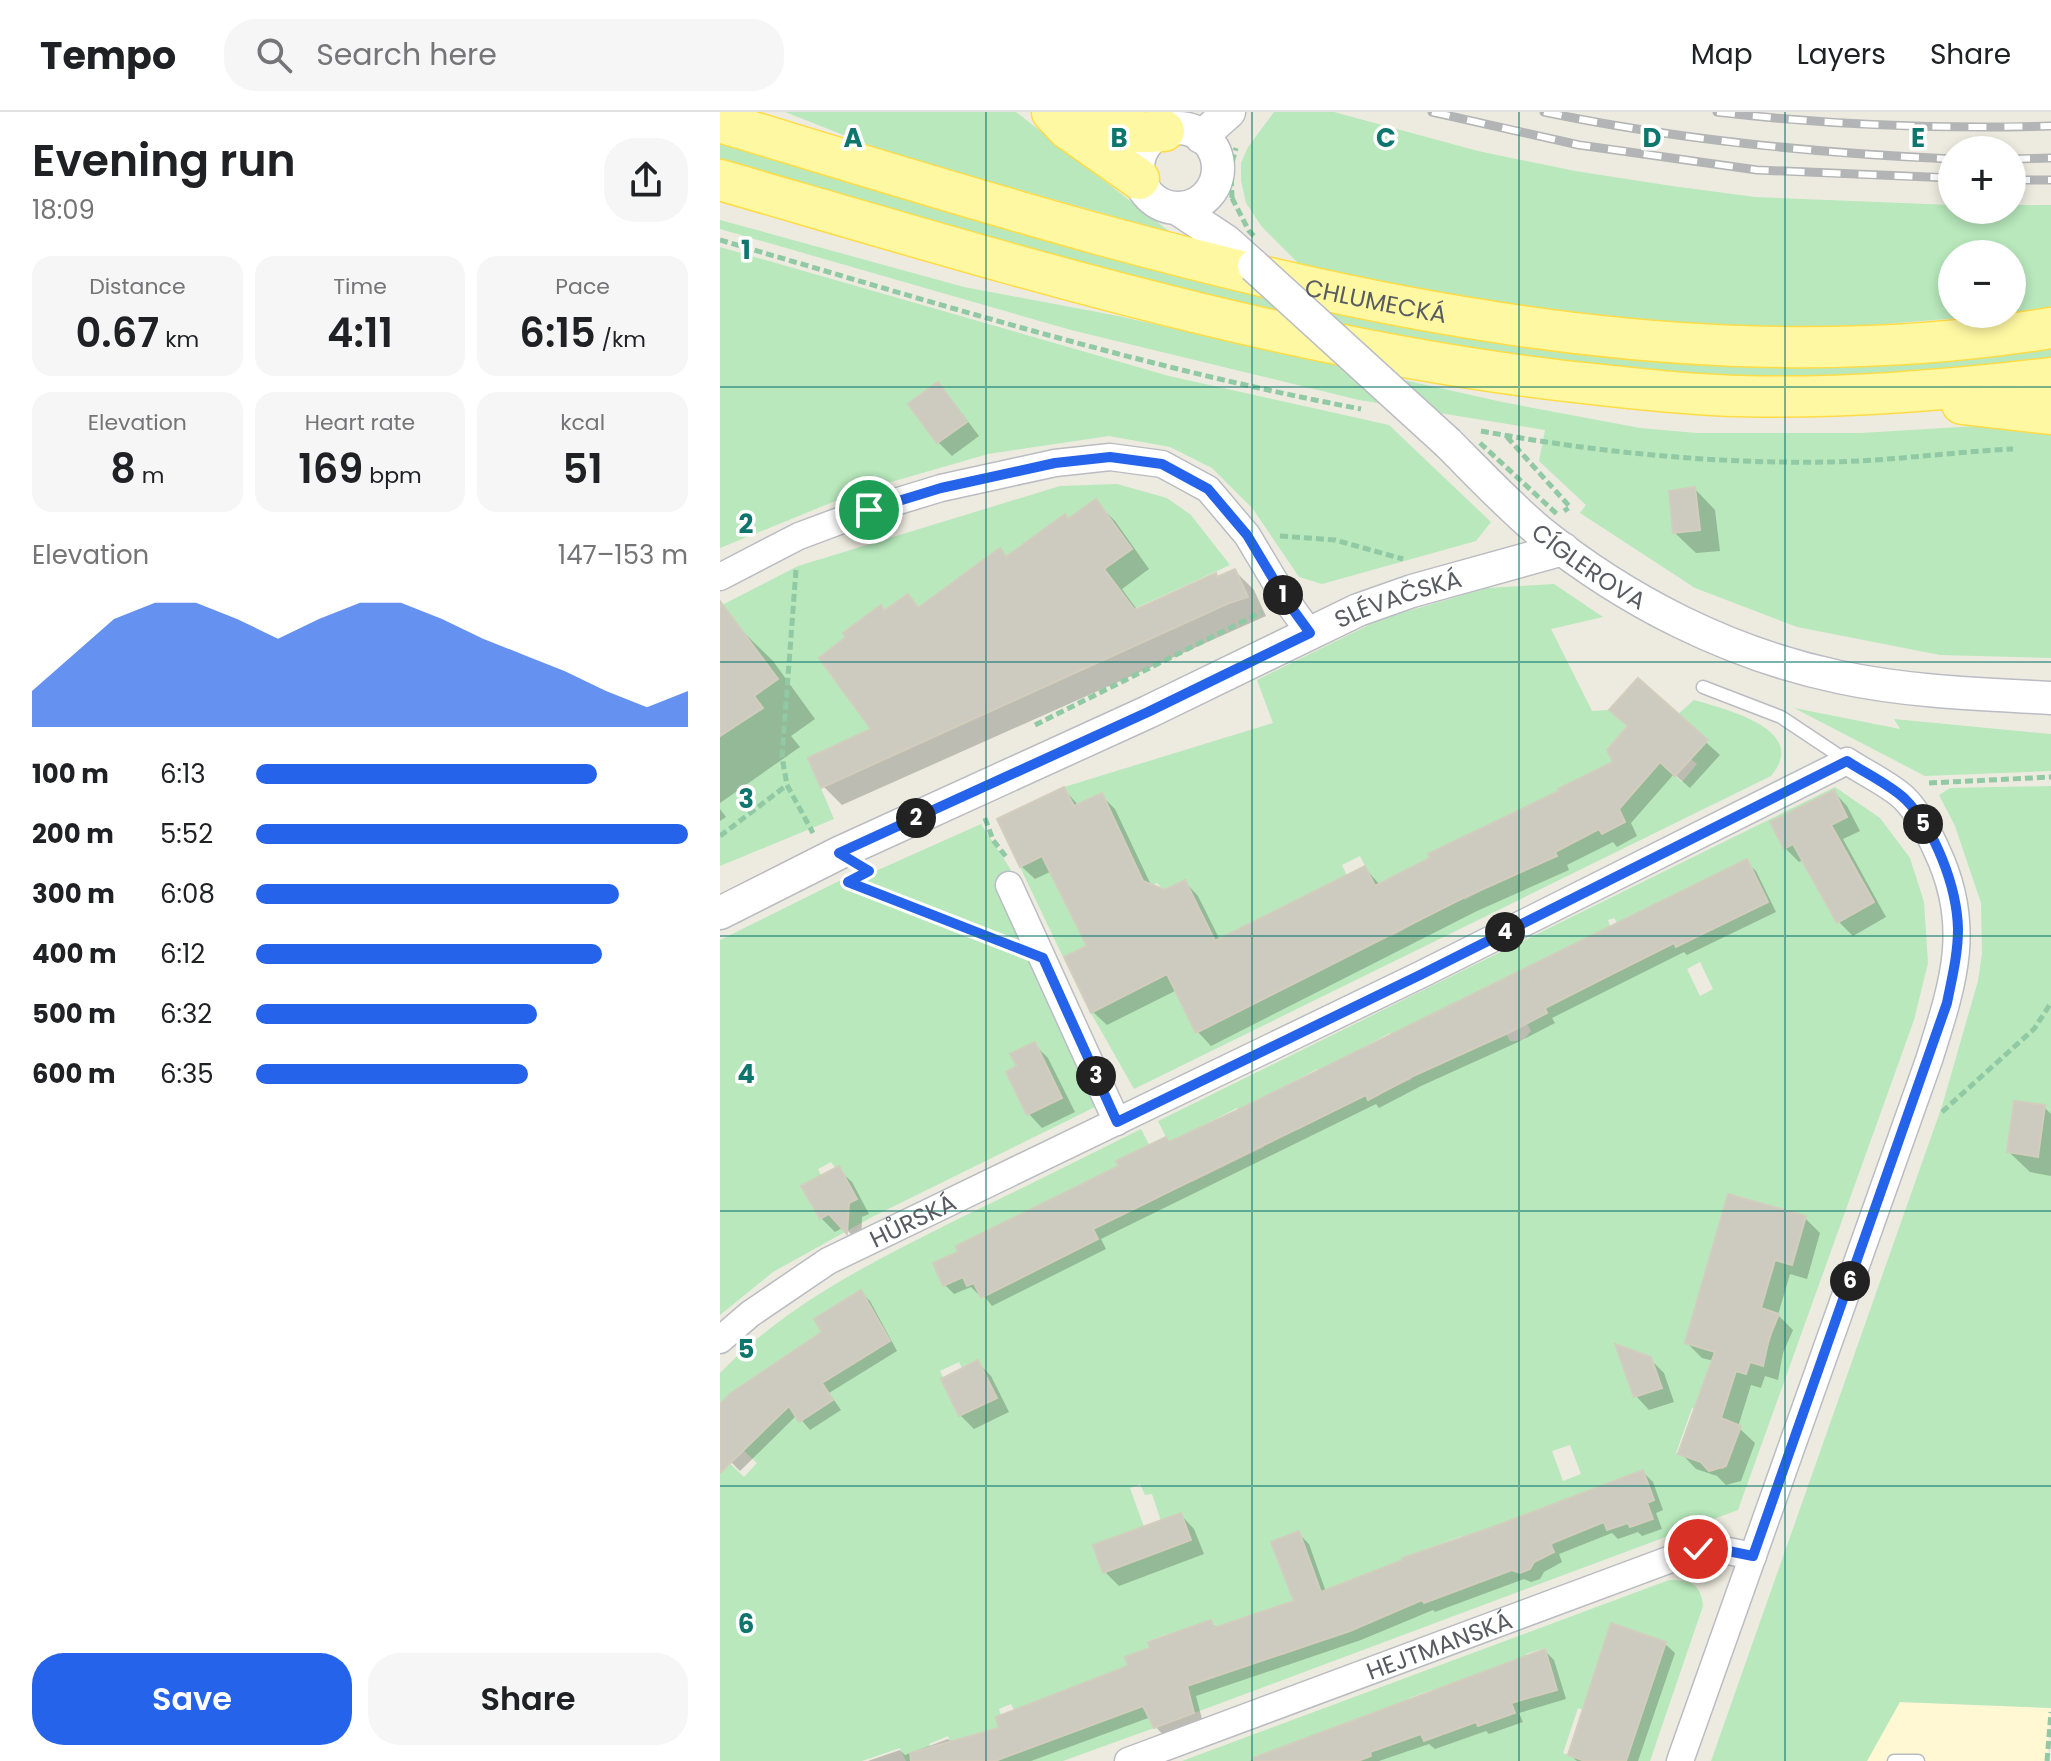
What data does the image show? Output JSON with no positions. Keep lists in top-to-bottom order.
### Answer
{
  "streets": {
    "main road": ["CHLUMECKÁ"],
    "street": [
      "CÍGLEROVA",
      "SLÉVAČSKÁ",
      "HŮRSKÁ",
      "HEJTMANSKÁ"
    ]
  },
  "crossings": [
    ["CÍGLEROVA", "SLÉVAČSKÁ"]
  ],
  "page": {
    "header": "Tempo",
    "search": "Search here",
    "nav": ["Map", "Layers", "Share"],
    "heading": ["Evening run", "18:09"],
    "map_buttons": ["+", "−"],
    "stats": [
      ["Distance", "0.67 km"],
      ["Time", "4:11"],
      ["Pace", "6:15 /km"],
      ["Elevation", "8 m"],
      ["Heart rate", "169 bpm"],
      ["kcal", "51"]
    ],
    "chart": ["Elevation", "147–153 m"],
    "pins": [
      "1",
      "2",
      "5",
      "4",
      "3",
      "6"
    ],
    "list": [
      {
        "name": "100 m",
        "note": "6:13"
      },
      {
        "name": "200 m",
        "note": "5:52"
      },
      {
        "name": "300 m",
        "note": "6:08"
      },
      {
        "name": "400 m",
        "note": "6:12"
      },
      {
        "name": "500 m",
        "note": "6:32"
      },
      {
        "name": "600 m",
        "note": "6:35"
      }
    ],
    "buttons": ["Save", "Share"]
  },
  "grid": {
    "columns": [
      "A",
      "B",
      "C",
      "D",
      "E"
    ],
    "rows": [
      "1",
      "2",
      "3",
      "4",
      "5",
      "6"
    ]
  }
}
